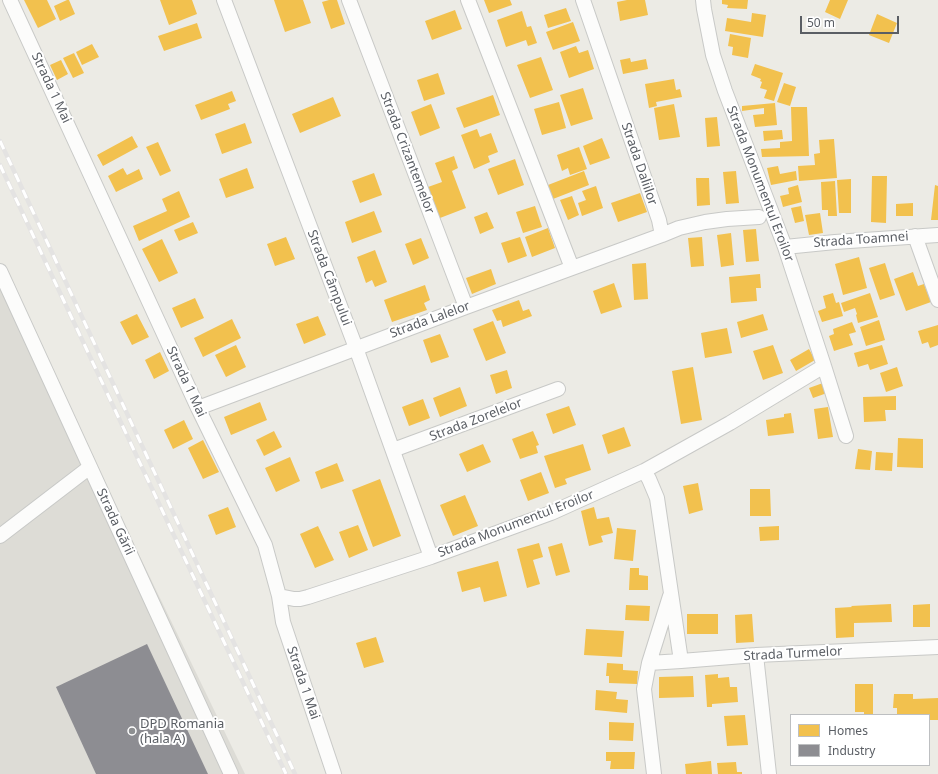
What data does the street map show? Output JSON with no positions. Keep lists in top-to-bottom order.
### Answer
{
  "streets": {
    "street": [
      "Strada 1 Mai",
      "Strada Crizantemelor",
      "Strada Daliilor",
      "Strada Monumentul Eroilor",
      "Strada Toamnei",
      "Strada Câmpului",
      "Strada Lalelor",
      "Strada Zorelelor",
      "Strada Gării",
      "Strada Turmelor"
    ]
  },
  "crossings": [
    ["Strada 1 Mai", "Strada Monumentul Eroilor"],
    ["Strada 1 Mai", "Strada Lalelor"],
    ["Strada Crizantemelor", "Strada Lalelor"],
    ["Strada Daliilor", "Strada Lalelor"],
    ["Strada Monumentul Eroilor", "Strada Toamnei"],
    ["Strada Monumentul Eroilor", "Strada Câmpului"],
    ["Strada Câmpului", "Strada Lalelor"],
    ["Strada Câmpului", "Strada Zorelelor"]
  ],
  "places": ["DPD Romania (hala A)"],
  "legend": ["Homes", "Industry"],
  "scale_bar": "50 m"
}
